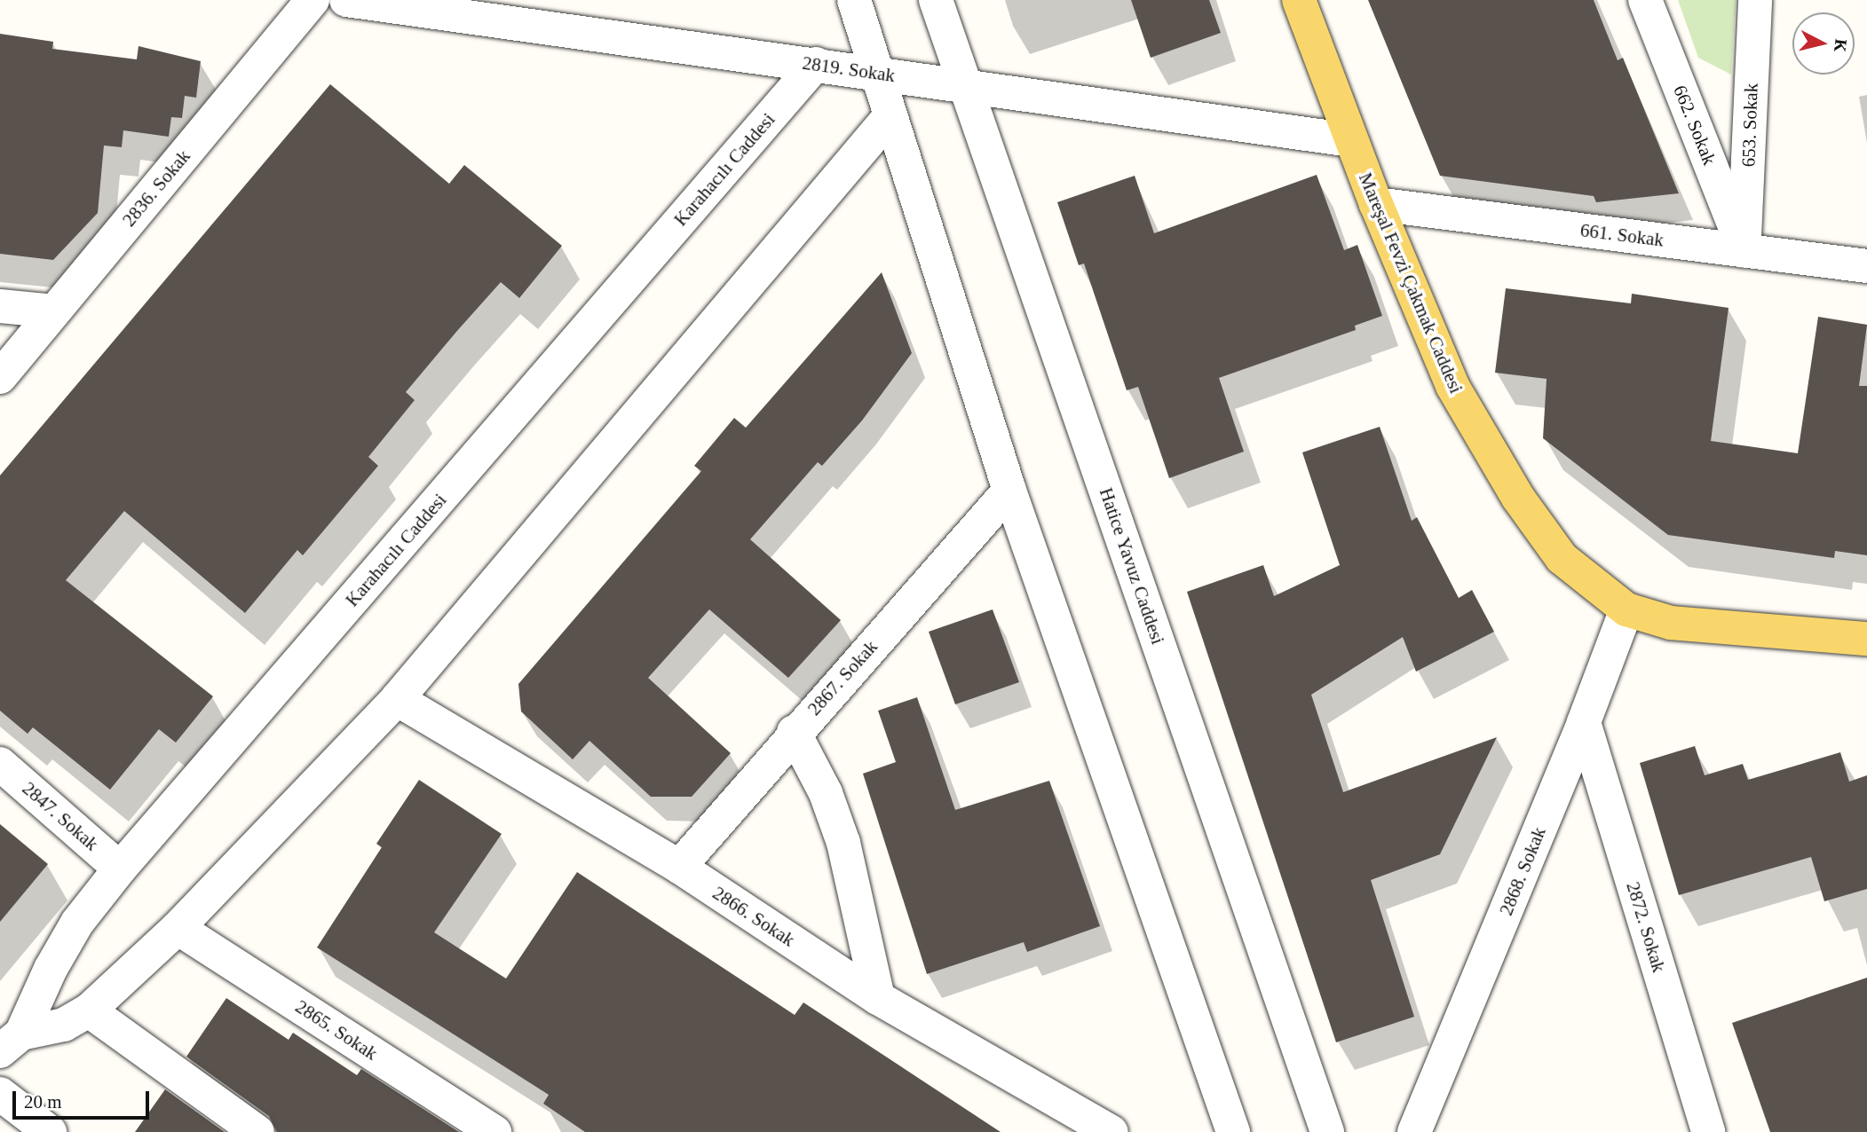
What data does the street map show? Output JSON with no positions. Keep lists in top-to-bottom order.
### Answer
{
  "streets": {
    "main road": ["Mareşal Fevzi Çakmak Caddesi"],
    "street": [
      "2819. Sokak",
      "662. Sokak",
      "653. Sokak",
      "Karahacılı Caddesi",
      "2836. Sokak",
      "661. Sokak",
      "Hatice Yavuz Caddesi",
      "2867. Sokak",
      "2847. Sokak",
      "2868. Sokak",
      "2866. Sokak",
      "2872. Sokak",
      "2865. Sokak"
    ]
  },
  "crossings": [
    ["2819. Sokak", "Karahacılı Caddesi"],
    ["2819. Sokak", "Mareşal Fevzi Çakmak Caddesi"],
    ["2819. Sokak", "Hatice Yavuz Caddesi"],
    ["662. Sokak", "653. Sokak"],
    ["662. Sokak", "661. Sokak"],
    ["653. Sokak", "661. Sokak"],
    ["Karahacılı Caddesi", "2847. Sokak"],
    ["661. Sokak", "Mareşal Fevzi Çakmak Caddesi"],
    ["Mareşal Fevzi Çakmak Caddesi", "2868. Sokak"],
    ["2867. Sokak", "2866. Sokak"],
    ["2868. Sokak", "2872. Sokak"]
  ],
  "scale_bar": "20 m",
  "north": "right"
}
